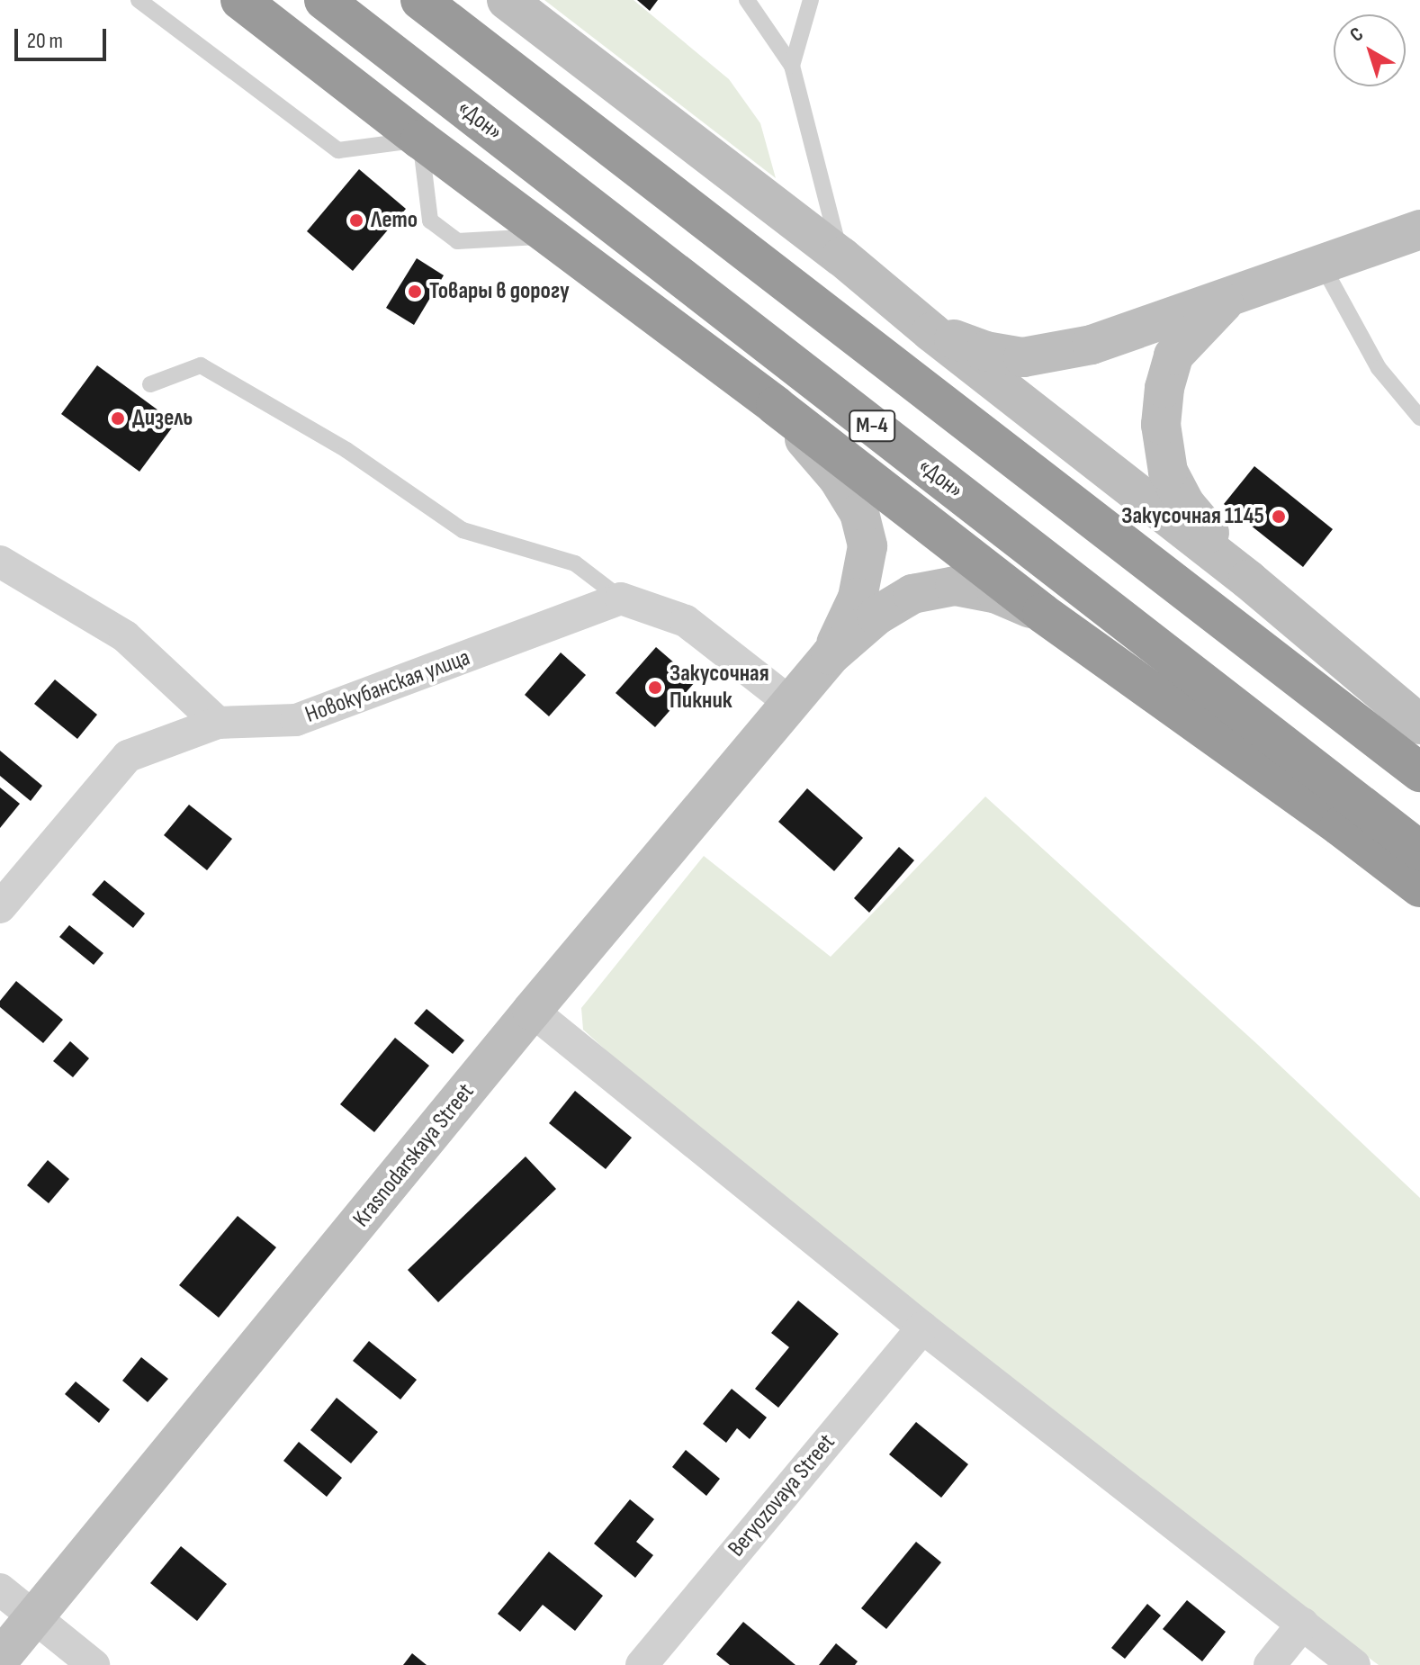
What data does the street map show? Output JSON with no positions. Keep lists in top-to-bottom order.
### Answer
{
  "streets": {
    "highway": ["«Дон»", "М-4"],
    "main road": ["Krasnodarskaya Street"],
    "street": ["Новокубанская улица", "Beryozovaya Street"]
  },
  "crossings": [
    ["М-4", "Krasnodarskaya Street"]
  ],
  "places": [
    "Лето",
    "Товары в дорогу",
    "Дизель",
    "Закусочная 1145",
    "Закусочная Пикник"
  ],
  "scale_bar": "20 m",
  "north": "top left"
}
